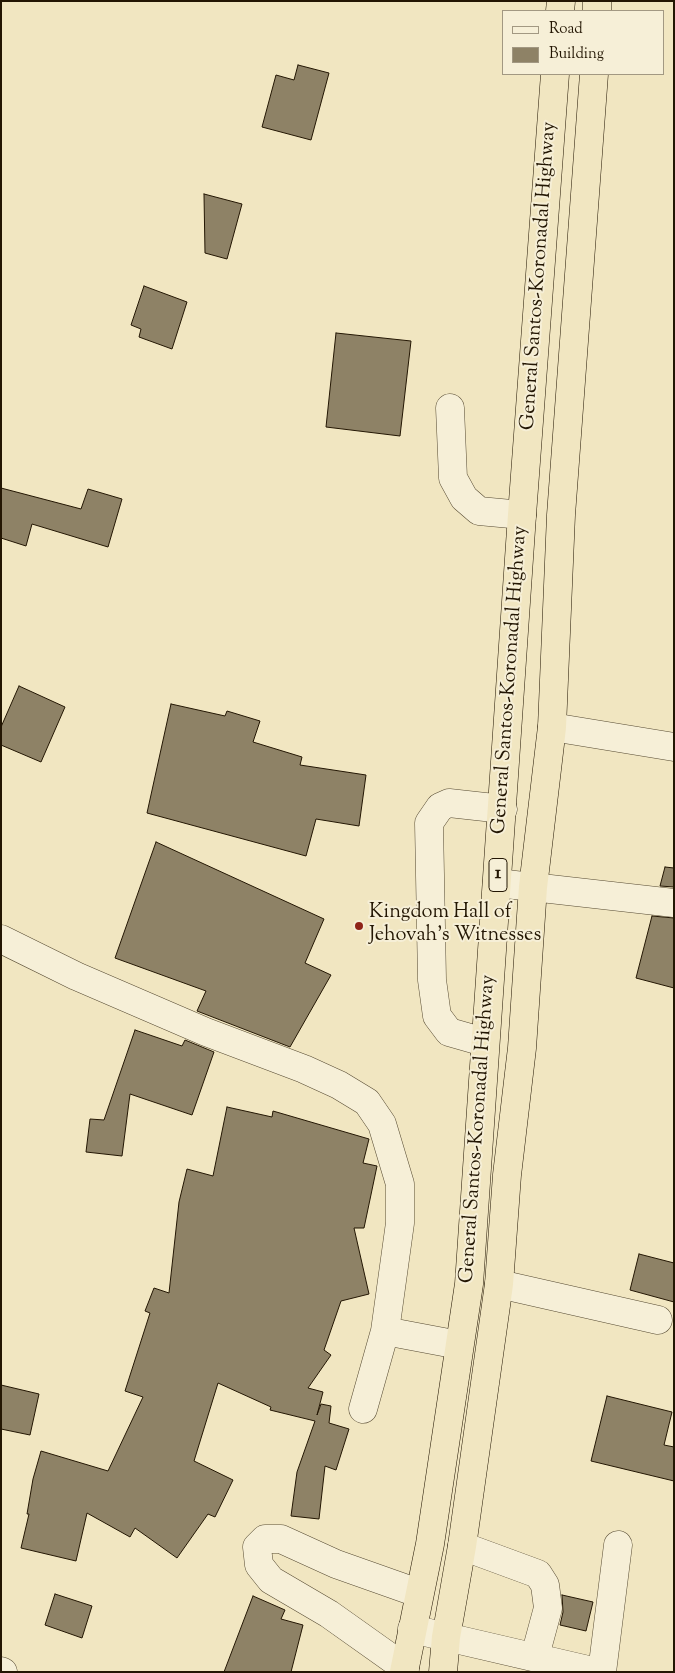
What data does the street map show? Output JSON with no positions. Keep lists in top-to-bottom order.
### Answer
{
  "streets": {
    "highway": ["General Santos-Koronadal Highway", "1"]
  },
  "places": ["Kingdom Hall of Jehovah's Witnesses"],
  "legend": ["Road", "Building"]
}
